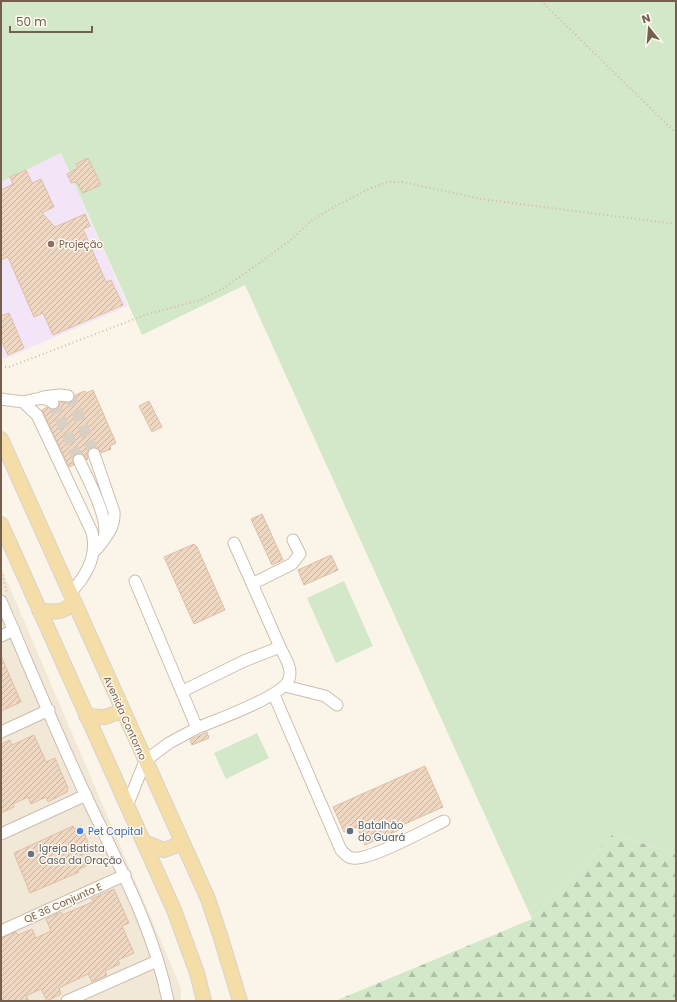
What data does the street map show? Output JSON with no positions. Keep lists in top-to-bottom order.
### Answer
{
  "streets": {
    "main road": ["Avenida Contorno"],
    "street": ["QE 36 Conjunto E"]
  },
  "places": [
    "Projeção",
    "Pet Capital",
    "Batalhão do Guará",
    "Igreja Batista Casa da Oração"
  ],
  "scale_bar": "50 m",
  "north": "top"
}
